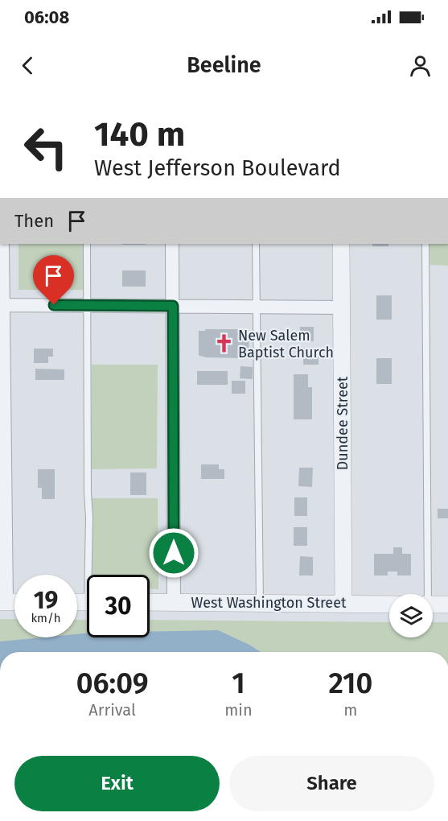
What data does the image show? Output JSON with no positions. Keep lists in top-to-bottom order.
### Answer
{
  "streets": {
    "street": ["Dundee Street", "West Washington Street"]
  },
  "crossings": [
    ["Dundee Street", "West Washington Street"]
  ],
  "places": {
    "church": ["New Salem Baptist Church"]
  },
  "page": {
    "status": "06:08",
    "header": "Beeline",
    "turn": ["140 m", "West Jefferson Boulevard"],
    "then": "Then",
    "speed": "19 km/h",
    "limit": "30",
    "eta": [
      "06:09",
      "Arrival",
      "1",
      "min",
      "210",
      "m"
    ],
    "buttons": ["Exit", "Share"]
  }
}
